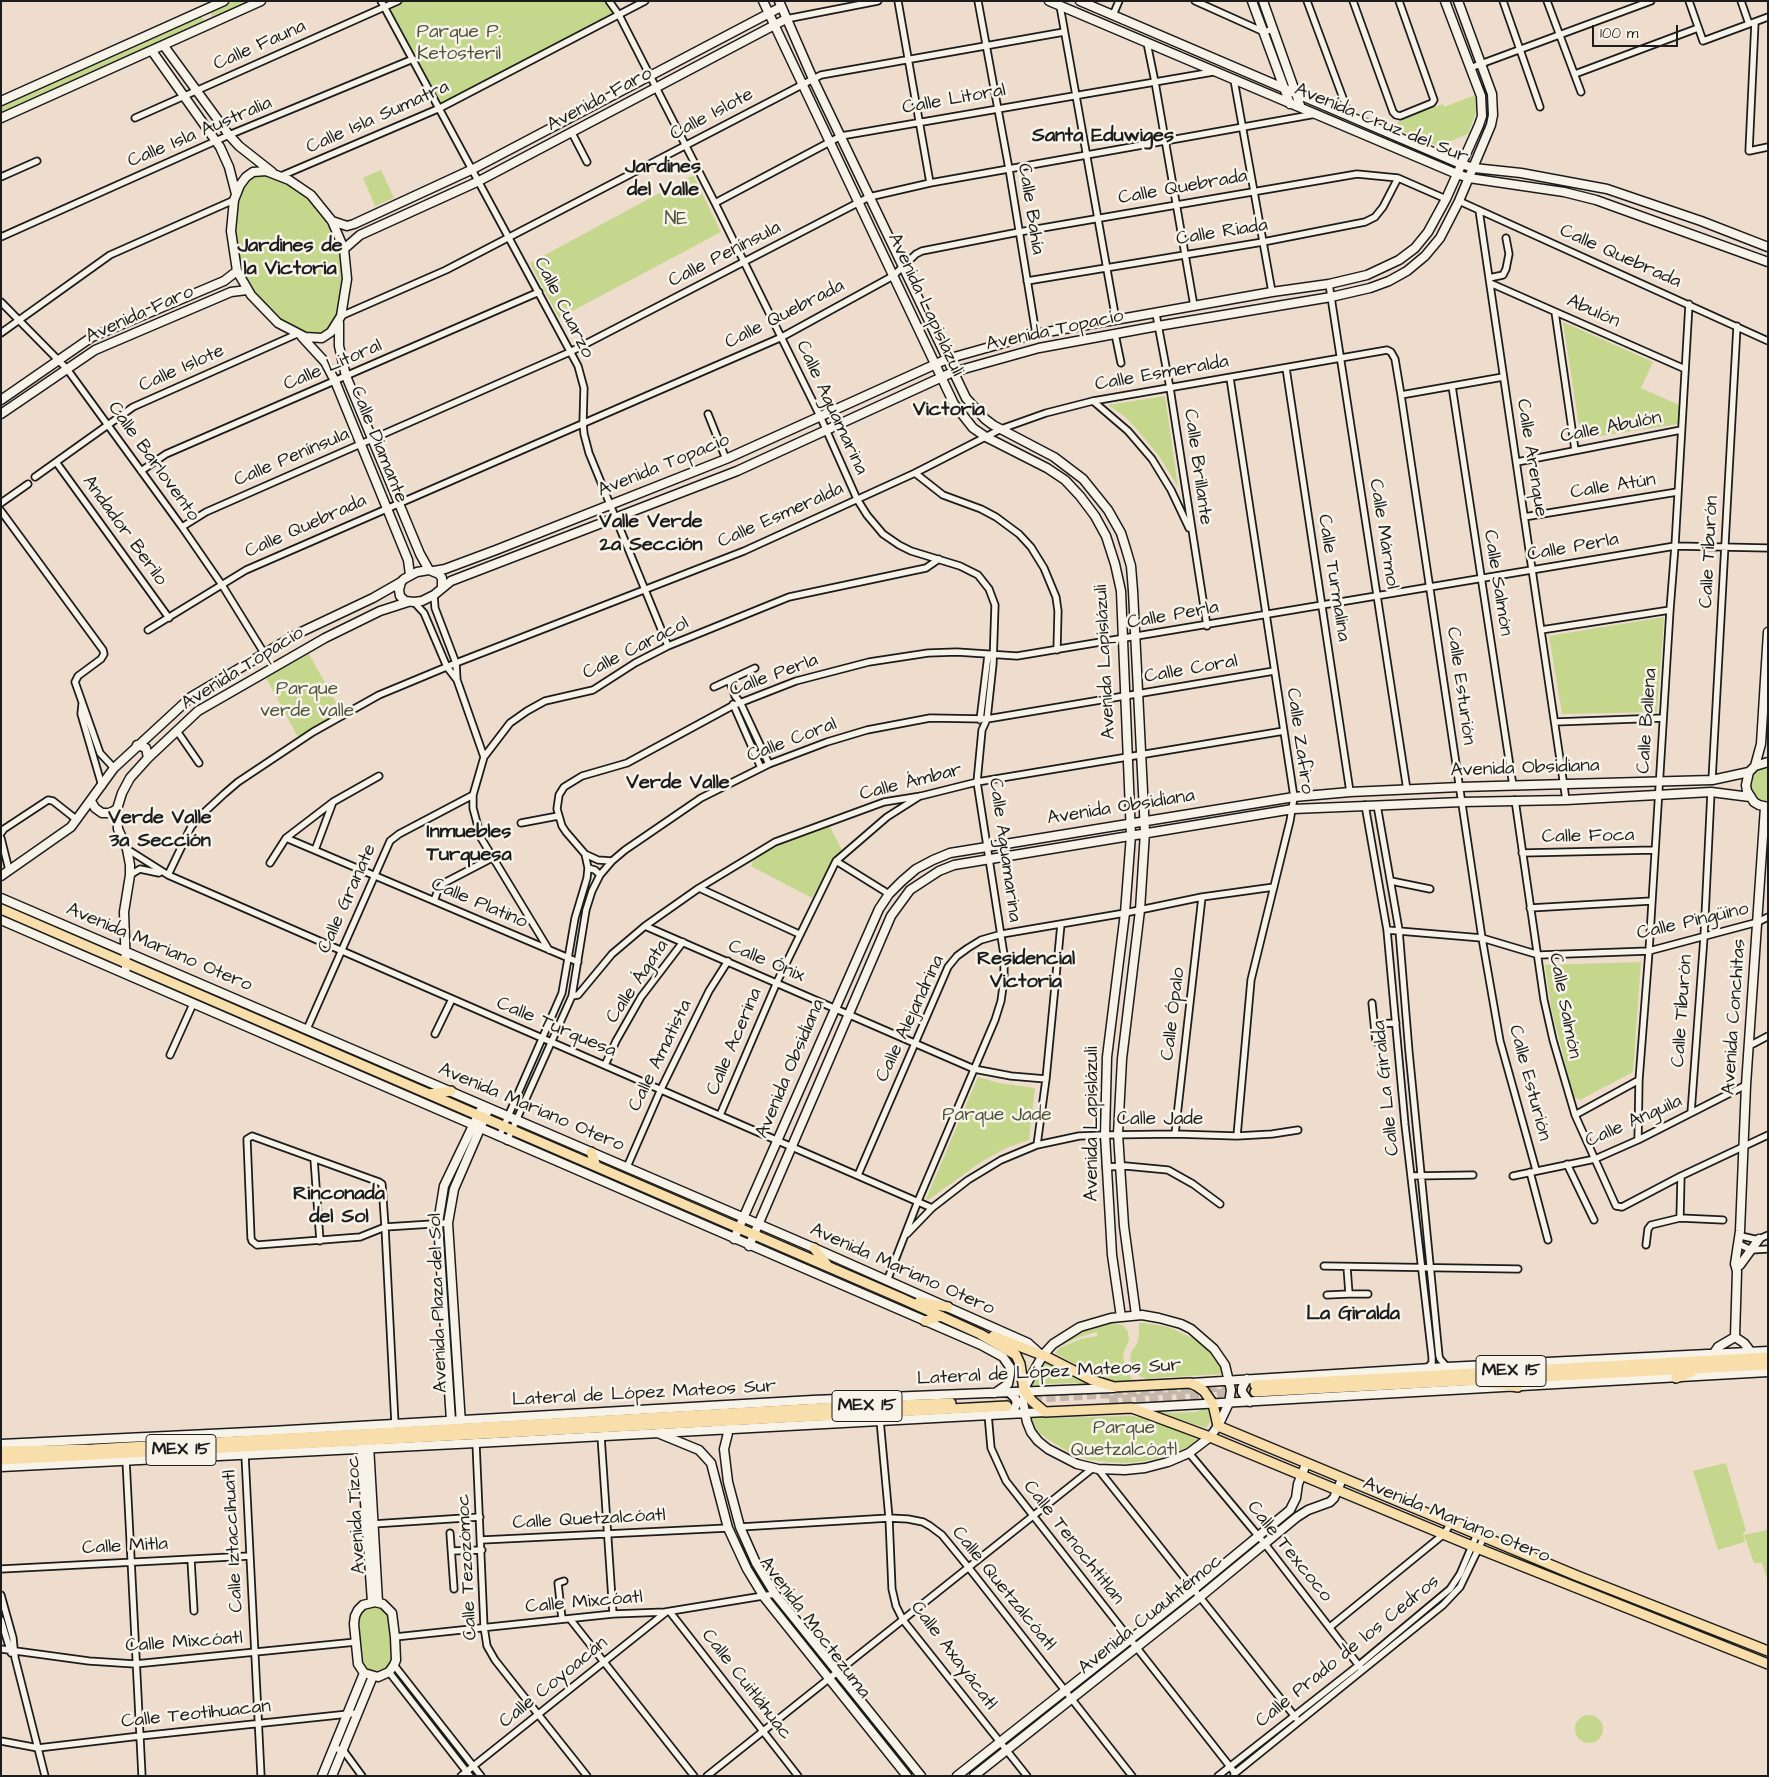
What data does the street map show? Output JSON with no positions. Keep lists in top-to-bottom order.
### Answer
{
  "streets": {
    "main road": ["Avenida Mariano Otero", "MEX 15", "Lateral de López Mateos Sur"],
    "street": [
      "Calle Fauna",
      "Avenida Faro",
      "Calle Litoral",
      "Calle Islote",
      "Calle Isla Sumatra",
      "Avenida Cruz del Sur",
      "Calle Isla Australia",
      "Calle Quebrada",
      "Calle Bahía",
      "Calle Riada",
      "Calle Península",
      "Avenida Lapislázuli",
      "Calle Cuarzo",
      "Abulón",
      "Avenida Topacio",
      "Calle Esmeralda",
      "Calle Aguamarina",
      "Calle Abulón",
      "Calle Diamante",
      "Calle Arenque",
      "Calle Barlovento",
      "Calle Brillante",
      "Calle Atún",
      "Andador Berilo",
      "Calle Mármol",
      "Calle Perla",
      "Calle Tiburón",
      "Calle Turmalina",
      "Calle Salmón",
      "Calle Caracol",
      "Calle Coral",
      "Calle Esturión",
      "Calle Ballena",
      "Calle Zafiro",
      "Avenida Obsidiana",
      "Calle Ámbar",
      "Calle Foca",
      "Calle Granate",
      "Calle Platino",
      "Calle Pingüino",
      "Calle Ónix",
      "Calle Ágata",
      "Calle Ópalo",
      "Avenida Conchitas",
      "Calle Alejandrina",
      "Calle Turquesa",
      "Calle Acerina",
      "Calle Amatista",
      "Calle La Giralda",
      "Calle Jade",
      "Calle Anguila",
      "Avenida Plaza del Sol",
      "Avenida Tizoc",
      "Calle Quetzalcóatl",
      "Calle Iztaccíhuatl",
      "Calle Tenochtitlan",
      "Calle Mitla",
      "Calle Texcoco",
      "Calle Tezozómoc",
      "Calle Mixcóatl",
      "Avenida Cuauhtémoc",
      "Avenida Moctezuma",
      "Calle Prado de los Cedros",
      "Calle Axayácatl",
      "Calle Coyoacán",
      "Calle Cuitláhuac",
      "Calle Teotihuacan"
    ]
  },
  "crossings": [
    ["Calle Fauna", "Calle Cuarzo"],
    ["Avenida Faro", "Calle Islote"],
    ["Avenida Faro", "Calle Isla Sumatra"],
    ["Avenida Faro", "Avenida Lapislázuli"],
    ["Avenida Faro", "Calle Cuarzo"],
    ["Avenida Faro", "Calle Aguamarina"],
    ["Avenida Faro", "Calle Diamante"],
    ["Avenida Faro", "Calle Barlovento"],
    ["Calle Litoral", "Avenida Cruz del Sur"],
    ["Calle Litoral", "Calle Bahía"],
    ["Calle Litoral", "Avenida Lapislázuli"],
    ["Calle Litoral", "Calle Cuarzo"],
    ["Calle Litoral", "Calle Aguamarina"],
    ["Calle Litoral", "Calle Diamante"],
    ["Calle Litoral", "Calle Barlovento"],
    ["Calle Islote", "Calle Isla Sumatra"],
    ["Calle Islote", "Calle Bahía"],
    ["Calle Islote", "Avenida Lapislázuli"],
    ["Calle Islote", "Calle Cuarzo"],
    ["Calle Islote", "Calle Aguamarina"],
    ["Calle Islote", "Calle Diamante"],
    ["Calle Islote", "Calle Barlovento"],
    ["Calle Islote", "Andador Berilo"],
    ["Calle Isla Sumatra", "Calle Cuarzo"],
    ["Calle Isla Sumatra", "Calle Aguamarina"],
    ["Calle Isla Sumatra", "Calle Diamante"],
    ["Avenida Cruz del Sur", "Calle Península"],
    ["Avenida Cruz del Sur", "Avenida Topacio"],
    ["Calle Isla Australia", "Calle Cuarzo"],
    ["Calle Quebrada", "Calle Bahía"],
    ["Calle Quebrada", "Calle Riada"],
    ["Calle Quebrada", "Avenida Lapislázuli"],
    ["Calle Quebrada", "Calle Cuarzo"],
    ["Calle Quebrada", "Avenida Topacio"],
    ["Calle Quebrada", "Calle Aguamarina"],
    ["Calle Quebrada", "Calle Diamante"],
    ["Calle Quebrada", "Calle Arenque"],
    ["Calle Quebrada", "Calle Barlovento"],
    ["Calle Quebrada", "Andador Berilo"],
    ["Calle Quebrada", "Calle Tiburón"],
    ["Calle Quebrada", "Calle Ballena"],
    ["Calle Bahía", "Calle Riada"],
    ["Calle Bahía", "Calle Península"],
    ["Calle Bahía", "Avenida Topacio"],
    ["Calle Península", "Avenida Lapislázuli"],
    ["Calle Península", "Calle Cuarzo"],
    ["Calle Península", "Calle Aguamarina"],
    ["Calle Península", "Calle Diamante"],
    ["Calle Península", "Calle Barlovento"],
    ["Avenida Lapislázuli", "Avenida Topacio"],
    ["Avenida Lapislázuli", "Calle Esmeralda"],
    ["Avenida Lapislázuli", "Calle Perla"],
    ["Avenida Lapislázuli", "Calle Coral"],
    ["Avenida Lapislázuli", "Avenida Obsidiana"],
    ["Avenida Lapislázuli", "Calle Ámbar"],
    ["Avenida Lapislázuli", "Calle Alejandrina"],
    ["Avenida Lapislázuli", "Calle Jade"],
    ["Calle Cuarzo", "Avenida Topacio"],
    ["Calle Cuarzo", "Calle Esmeralda"],
    ["Calle Cuarzo", "Calle Caracol"],
    ["Abulón", "Calle Arenque"],
    ["Abulón", "Calle Ballena"],
    ["Avenida Topacio", "Calle Aguamarina"],
    ["Avenida Topacio", "Calle Diamante"],
    ["Avenida Topacio", "Calle Barlovento"],
    ["Avenida Topacio", "Calle Brillante"],
    ["Avenida Topacio", "Calle Mármol"],
    ["Avenida Topacio", "Avenida Mariano Otero"],
    ["Avenida Topacio", "Calle Turquesa"],
    ["Calle Esmeralda", "Calle Aguamarina"],
    ["Calle Esmeralda", "Calle Brillante"],
    ["Calle Esmeralda", "Calle Mármol"],
    ["Calle Esmeralda", "Calle Turmalina"],
    ["Calle Esmeralda", "Calle Esturión"],
    ["Calle Esmeralda", "Calle Zafiro"],
    ["Calle Esmeralda", "Calle Turquesa"],
    ["Calle Aguamarina", "Calle Perla"],
    ["Calle Aguamarina", "Calle Caracol"],
    ["Calle Aguamarina", "Calle Coral"],
    ["Calle Aguamarina", "Avenida Obsidiana"],
    ["Calle Aguamarina", "Calle Ámbar"],
    ["Calle Aguamarina", "Avenida Mariano Otero"],
    ["Calle Aguamarina", "Calle Ónix"],
    ["Calle Aguamarina", "Calle Alejandrina"],
    ["Calle Aguamarina", "Calle Turquesa"],
    ["Calle Aguamarina", "Calle Jade"],
    ["Calle Abulón", "Calle Arenque"],
    ["Calle Abulón", "Calle Ballena"],
    ["Calle Arenque", "Calle Atún"],
    ["Calle Arenque", "Calle Perla"],
    ["Calle Arenque", "Avenida Obsidiana"],
    ["Calle Brillante", "Calle Perla"],
    ["Calle Atún", "Calle Ballena"],
    ["Calle Mármol", "Calle Perla"],
    ["Calle Mármol", "Avenida Obsidiana"],
    ["Calle Perla", "Calle Tiburón"],
    ["Calle Perla", "Calle Turmalina"],
    ["Calle Perla", "Calle Salmón"],
    ["Calle Perla", "Calle Esturión"],
    ["Calle Perla", "Calle Ballena"],
    ["Calle Perla", "Calle Zafiro"],
    ["Calle Tiburón", "Avenida Obsidiana"],
    ["Calle Tiburón", "Calle Pingüino"],
    ["Calle Tiburón", "Calle Anguila"],
    ["Calle Turmalina", "Avenida Obsidiana"],
    ["Calle Salmón", "Avenida Obsidiana"],
    ["Calle Salmón", "Calle Foca"],
    ["Calle Salmón", "Calle Pingüino"],
    ["Calle Salmón", "Calle Anguila"],
    ["Calle Caracol", "Calle Granate"],
    ["Calle Caracol", "Calle Platino"],
    ["Calle Coral", "Calle Zafiro"],
    ["Calle Coral", "Calle Ámbar"],
    ["Calle Coral", "Calle Platino"],
    ["Calle Coral", "Avenida Mariano Otero"],
    ["Calle Coral", "Calle Turquesa"],
    ["Calle Esturión", "Avenida Obsidiana"],
    ["Calle Esturión", "Calle Pingüino"],
    ["Calle Esturión", "Calle Anguila"],
    ["Calle Ballena", "Avenida Obsidiana"],
    ["Calle Ballena", "Calle Foca"],
    ["Calle Ballena", "Calle Pingüino"],
    ["Calle Ballena", "Calle Anguila"],
    ["Calle Zafiro", "Avenida Obsidiana"],
    ["Calle Zafiro", "Calle Ámbar"],
    ["Calle Zafiro", "Calle Alejandrina"],
    ["Calle Zafiro", "Calle Jade"],
    ["Avenida Obsidiana", "Avenida Mariano Otero"],
    ["Avenida Obsidiana", "Calle Ónix"],
    ["Avenida Obsidiana", "Calle Turquesa"],
    ["Avenida Obsidiana", "Calle La Giralda"],
    ["Calle Ámbar", "Calle Ónix"],
    ["Calle Ámbar", "Calle Acerina"],
    ["Calle Granate", "Calle Platino"],
    ["Calle Granate", "Avenida Mariano Otero"],
    ["Calle Granate", "Calle Turquesa"],
    ["Calle Pingüino", "Avenida Conchitas"],
    ["Calle Pingüino", "Calle La Giralda"],
    ["Avenida Mariano Otero", "Calle Amatista"],
    ["Avenida Mariano Otero", "Avenida Plaza del Sol"],
    ["Avenida Mariano Otero", "Lateral de López Mateos Sur"],
    ["Avenida Mariano Otero", "Avenida Cuauhtémoc"],
    ["Avenida Mariano Otero", "Calle Prado de los Cedros"],
    ["Calle Ónix", "Calle Ágata"],
    ["Calle Ónix", "Calle Alejandrina"],
    ["Calle Ónix", "Calle Acerina"],
    ["Calle Ónix", "Calle Amatista"],
    ["Calle Ágata", "Calle Turquesa"],
    ["Calle Ópalo", "Calle Alejandrina"],
    ["Calle Ópalo", "Calle Jade"],
    ["Avenida Conchitas", "Calle Anguila"],
    ["Calle Alejandrina", "Calle Turquesa"],
    ["Calle Turquesa", "Calle Acerina"],
    ["Calle Turquesa", "Calle Amatista"],
    ["Calle Turquesa", "Calle Jade"],
    ["Calle La Giralda", "Lateral de López Mateos Sur"],
    ["Avenida Plaza del Sol", "MEX 15"],
    ["Avenida Plaza del Sol", "Lateral de López Mateos Sur"],
    ["MEX 15", "Lateral de López Mateos Sur"],
    ["MEX 15", "Avenida Tizoc"],
    ["MEX 15", "Avenida Moctezuma"],
    ["Lateral de López Mateos Sur", "Avenida Tizoc"],
    ["Lateral de López Mateos Sur", "Calle Iztaccíhuatl"],
    ["Lateral de López Mateos Sur", "Calle Tenochtitlan"],
    ["Lateral de López Mateos Sur", "Calle Tezozómoc"],
    ["Lateral de López Mateos Sur", "Avenida Moctezuma"],
    ["Lateral de López Mateos Sur", "Calle Axayácatl"],
    ["Calle Quetzalcóatl", "Calle Tezozómoc"],
    ["Calle Quetzalcóatl", "Avenida Cuauhtémoc"],
    ["Calle Quetzalcóatl", "Avenida Moctezuma"],
    ["Calle Quetzalcóatl", "Calle Axayácatl"],
    ["Calle Iztaccíhuatl", "Calle Mitla"],
    ["Calle Iztaccíhuatl", "Calle Mixcóatl"],
    ["Calle Iztaccíhuatl", "Calle Teotihuacan"],
    ["Calle Tenochtitlan", "Avenida Cuauhtémoc"],
    ["Calle Tenochtitlan", "Calle Prado de los Cedros"],
    ["Calle Texcoco", "Avenida Cuauhtémoc"],
    ["Calle Texcoco", "Calle Prado de los Cedros"],
    ["Calle Tezozómoc", "Calle Mixcóatl"],
    ["Calle Tezozómoc", "Calle Coyoacán"],
    ["Calle Mixcóatl", "Avenida Moctezuma"],
    ["Calle Mixcóatl", "Calle Coyoacán"],
    ["Calle Mixcóatl", "Calle Cuitláhuac"],
    ["Avenida Cuauhtémoc", "Calle Axayácatl"],
    ["Calle Coyoacán", "Calle Cuitláhuac"]
  ],
  "districts": [
    "Santa Eduwiges",
    "Jardines del Valle",
    "Jardines de la Victoria",
    "Victoria",
    "Valle Verde 2a Sección",
    "Verde Valle",
    "Verde Valle 3a Sección",
    "Inmuebles Turquesa",
    "Residencial Victoria",
    "Rinconada del Sol",
    "La Giralda"
  ],
  "parks": [
    "Parque P. Ketosteril",
    "NE",
    "Parque verde valle",
    "Parque Jade",
    "Parque Quetzalcóatl"
  ],
  "scale_bar": "100 m"
}
